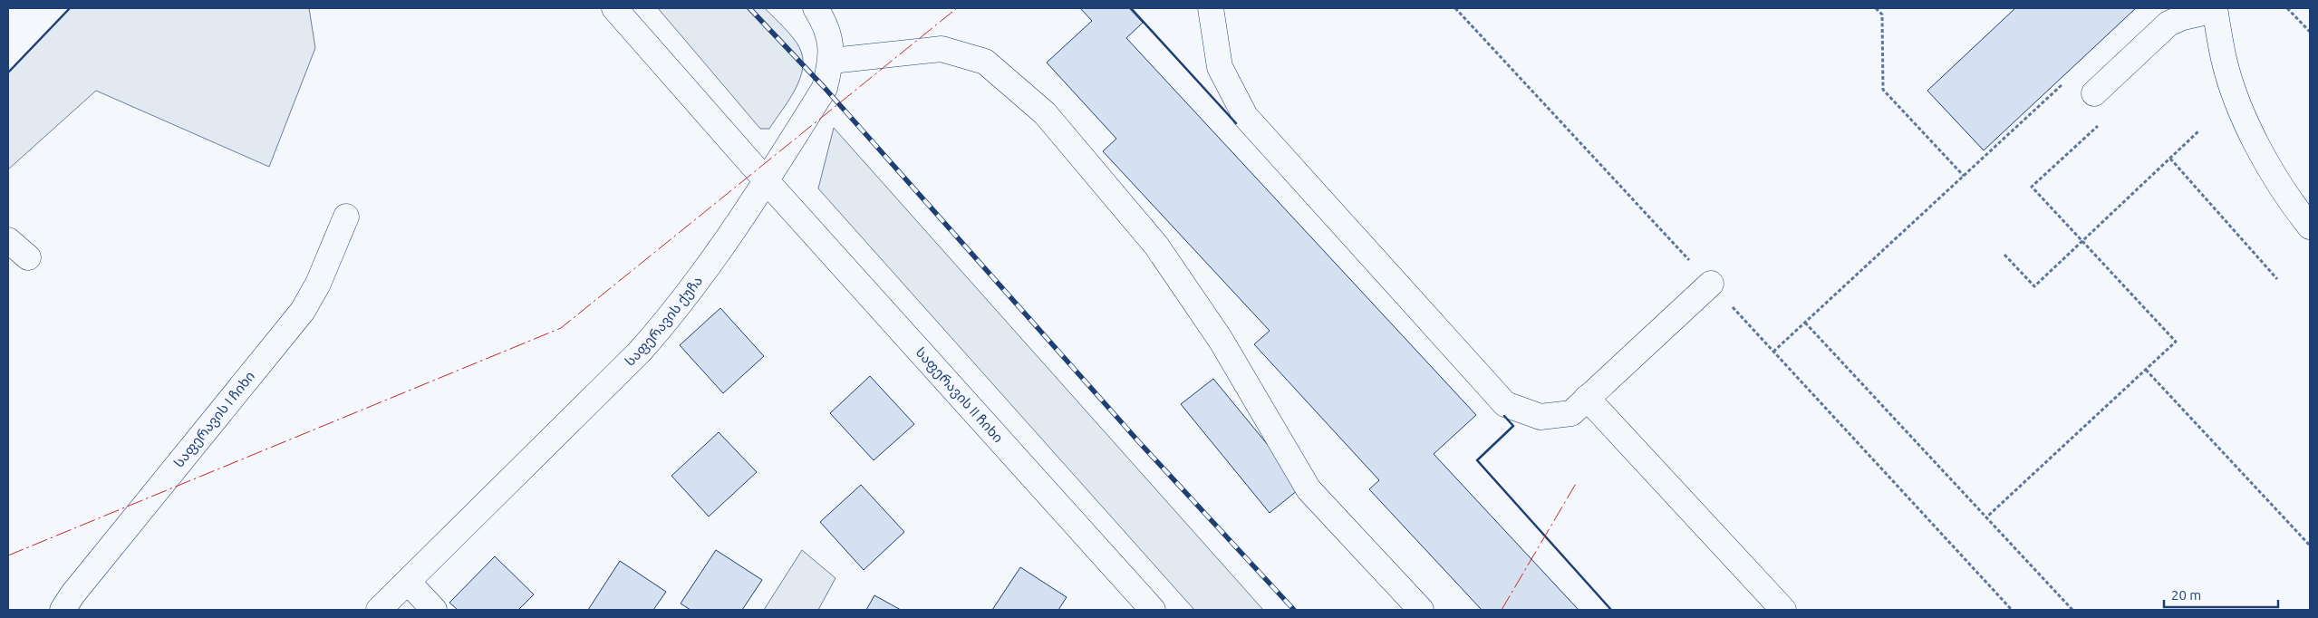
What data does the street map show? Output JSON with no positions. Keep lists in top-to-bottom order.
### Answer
{
  "streets": {
    "street": ["საფერავის ქუჩა", "საფერავის II ჩიხი", "საფერავის I ჩიხი"]
  },
  "crossings": [
    ["საფერავის ქუჩა", "საფერავის II ჩიხი"]
  ],
  "scale_bar": "20 m"
}
